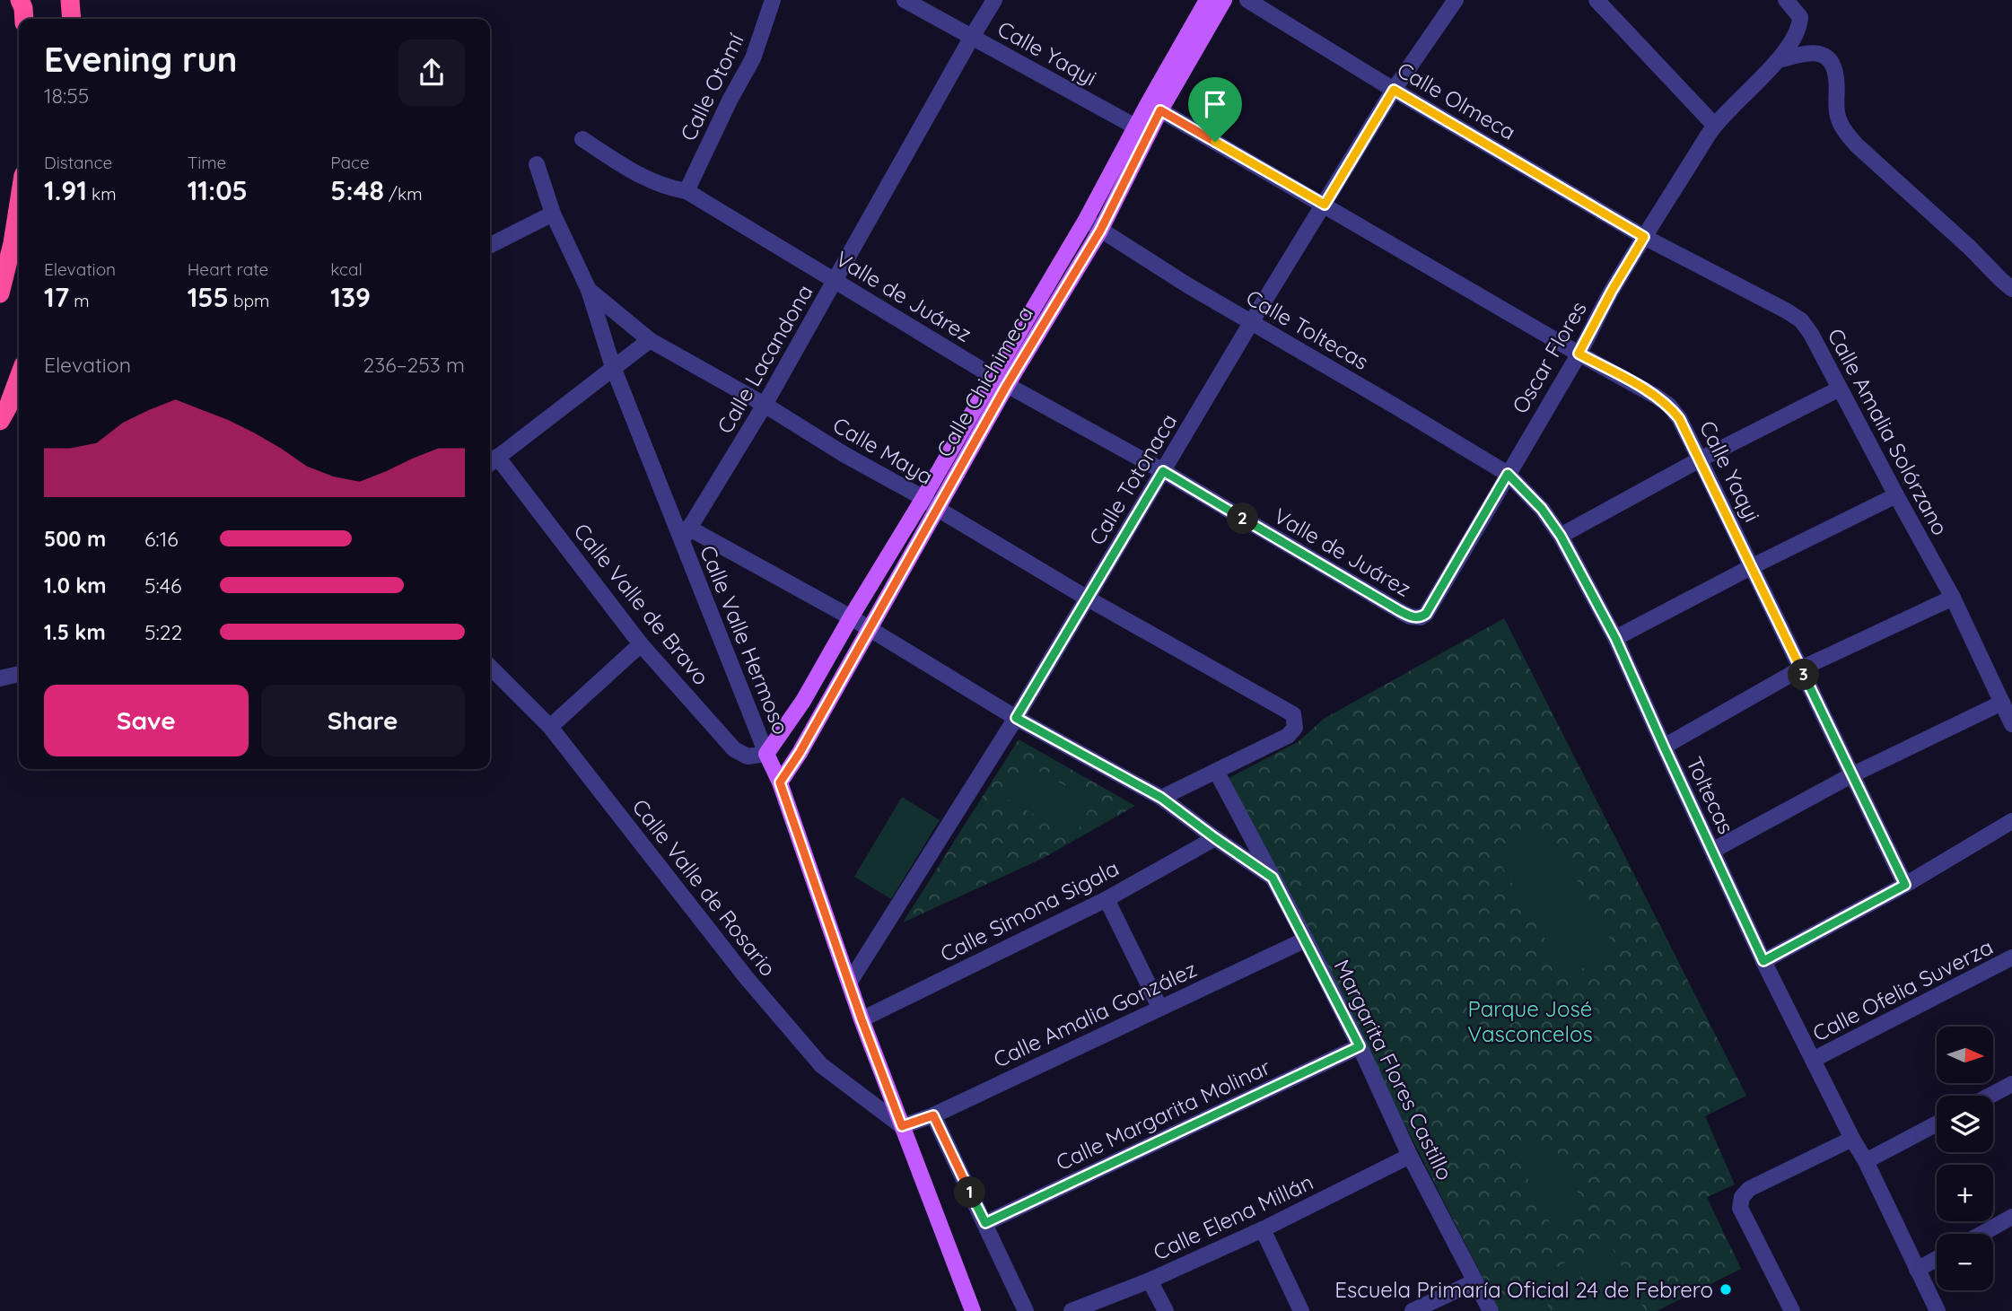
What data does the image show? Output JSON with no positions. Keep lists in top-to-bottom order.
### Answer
{
  "streets": {
    "main road": ["Calle Chichimeca", "Calle Valle Hermoso"],
    "street": [
      "Calle Yaqyi",
      "Calle Otomí",
      "Calle Olmeca",
      "Valle de Juárez",
      "Calle Toltecas",
      "Oscar Flores",
      "Calle Lacandona",
      "Calle Amalia Solórzano",
      "Calle Maya",
      "Calle Totonaca",
      "Calle Valle de Bravo",
      "Toltecas",
      "Calle Valle de Rosario",
      "Calle Simona Sigala",
      "Calle Ofelia Suverza",
      "Calle Amalia González",
      "Margarita Flores Castillo",
      "Calle Margarita Molinar",
      "Calle Elena Millán"
    ]
  },
  "crossings": [
    ["Calle Yaqyi", "Oscar Flores"],
    ["Calle Yaqyi", "Calle Lacandona"],
    ["Calle Yaqyi", "Calle Chichimeca"],
    ["Calle Yaqyi", "Calle Totonaca"],
    ["Calle Otomí", "Valle de Juárez"],
    ["Calle Olmeca", "Oscar Flores"],
    ["Calle Olmeca", "Calle Amalia Solórzano"],
    ["Calle Olmeca", "Calle Totonaca"],
    ["Valle de Juárez", "Oscar Flores"],
    ["Valle de Juárez", "Calle Lacandona"],
    ["Valle de Juárez", "Calle Chichimeca"],
    ["Valle de Juárez", "Calle Totonaca"],
    ["Calle Toltecas", "Oscar Flores"],
    ["Calle Toltecas", "Calle Chichimeca"],
    ["Calle Toltecas", "Calle Totonaca"],
    ["Calle Toltecas", "Toltecas"],
    ["Oscar Flores", "Calle Amalia Solórzano"],
    ["Oscar Flores", "Toltecas"],
    ["Calle Lacandona", "Calle Maya"],
    ["Calle Lacandona", "Calle Valle Hermoso"],
    ["Calle Chichimeca", "Calle Maya"],
    ["Calle Chichimeca", "Calle Valle de Bravo"],
    ["Calle Chichimeca", "Calle Valle Hermoso"],
    ["Calle Maya", "Calle Totonaca"],
    ["Calle Maya", "Calle Valle Hermoso"],
    ["Calle Maya", "Margarita Flores Castillo"],
    ["Calle Totonaca", "Calle Valle Hermoso"],
    ["Calle Valle de Bravo", "Calle Valle Hermoso"],
    ["Calle Valle Hermoso", "Calle Valle de Rosario"],
    ["Calle Valle Hermoso", "Calle Simona Sigala"],
    ["Calle Valle Hermoso", "Calle Amalia González"],
    ["Toltecas", "Calle Ofelia Suverza"],
    ["Calle Valle de Rosario", "Calle Amalia González"],
    ["Calle Amalia González", "Margarita Flores Castillo"],
    ["Margarita Flores Castillo", "Calle Margarita Molinar"],
    ["Margarita Flores Castillo", "Calle Elena Millán"]
  ],
  "parks": ["Parque José Vasconcelos"],
  "places": ["Escuela Primaría Oficial 24 de Febrero"],
  "north": "right",
  "page": {
    "heading": ["Evening run", "18:55"],
    "stats": [
      ["Distance", "1.91 km"],
      ["Time", "11:05"],
      ["Pace", "5:48 /km"],
      ["Elevation", "17 m"],
      ["Heart rate", "155 bpm"],
      ["kcal", "139"]
    ],
    "chart": ["Elevation", "236–253 m"],
    "pins": ["2", "3", "1"],
    "list": [
      {
        "name": "500 m",
        "note": "6:16"
      },
      {
        "name": "1.0 km",
        "note": "5:46"
      },
      {
        "name": "1.5 km",
        "note": "5:22"
      }
    ],
    "buttons": ["Save", "Share"],
    "map_buttons": ["+", "−"]
  }
}
